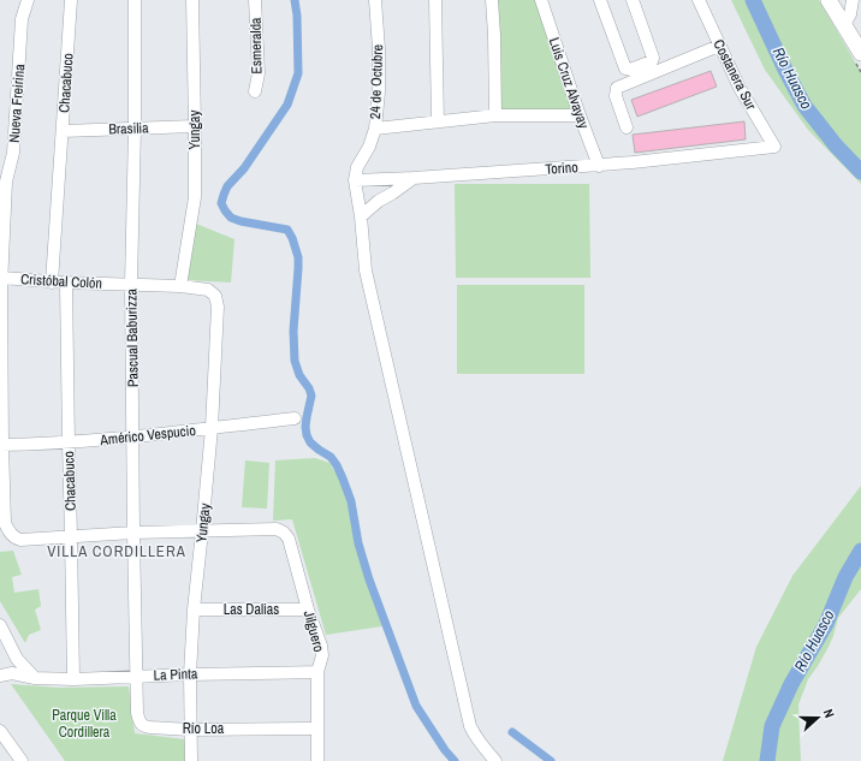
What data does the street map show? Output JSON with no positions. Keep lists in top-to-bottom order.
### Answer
{
  "streets": {
    "street": [
      "Esmeralda",
      "Costanera Sur",
      "24 de Octubre",
      "Chacabuco",
      "Luis Cruz Alvayay",
      "Nueva Freirina",
      "Brasilia",
      "Yungay",
      "Torino",
      "Cristóbal Colón",
      "Pascual Baburizza",
      "Américo Vespucio",
      "Las Dalias",
      "Jilguero",
      "La Pinta",
      "Río Loa"
    ]
  },
  "crossings": [
    ["Costanera Sur", "Torino"],
    ["24 de Octubre", "Torino"],
    ["Chacabuco", "Nueva Freirina"],
    ["Chacabuco", "Brasilia"],
    ["Chacabuco", "Cristóbal Colón"],
    ["Chacabuco", "Américo Vespucio"],
    ["Chacabuco", "La Pinta"],
    ["Luis Cruz Alvayay", "Torino"],
    ["Nueva Freirina", "Cristóbal Colón"],
    ["Nueva Freirina", "Américo Vespucio"],
    ["Brasilia", "Yungay"],
    ["Brasilia", "Pascual Baburizza"],
    ["Yungay", "Cristóbal Colón"],
    ["Yungay", "Américo Vespucio"],
    ["Yungay", "Las Dalias"],
    ["Yungay", "Jilguero"],
    ["Yungay", "La Pinta"],
    ["Yungay", "Río Loa"],
    ["Cristóbal Colón", "Pascual Baburizza"],
    ["Pascual Baburizza", "Américo Vespucio"],
    ["Pascual Baburizza", "La Pinta"],
    ["Pascual Baburizza", "Río Loa"],
    ["Las Dalias", "Jilguero"],
    ["Jilguero", "La Pinta"],
    ["Jilguero", "Río Loa"],
    ["La Pinta", "Río Loa"]
  ],
  "districts": ["VILLA CORDILLERA"],
  "water": ["Río Huasco"],
  "parks": ["Parque Villa Cordillera"],
  "north": "right"
}
